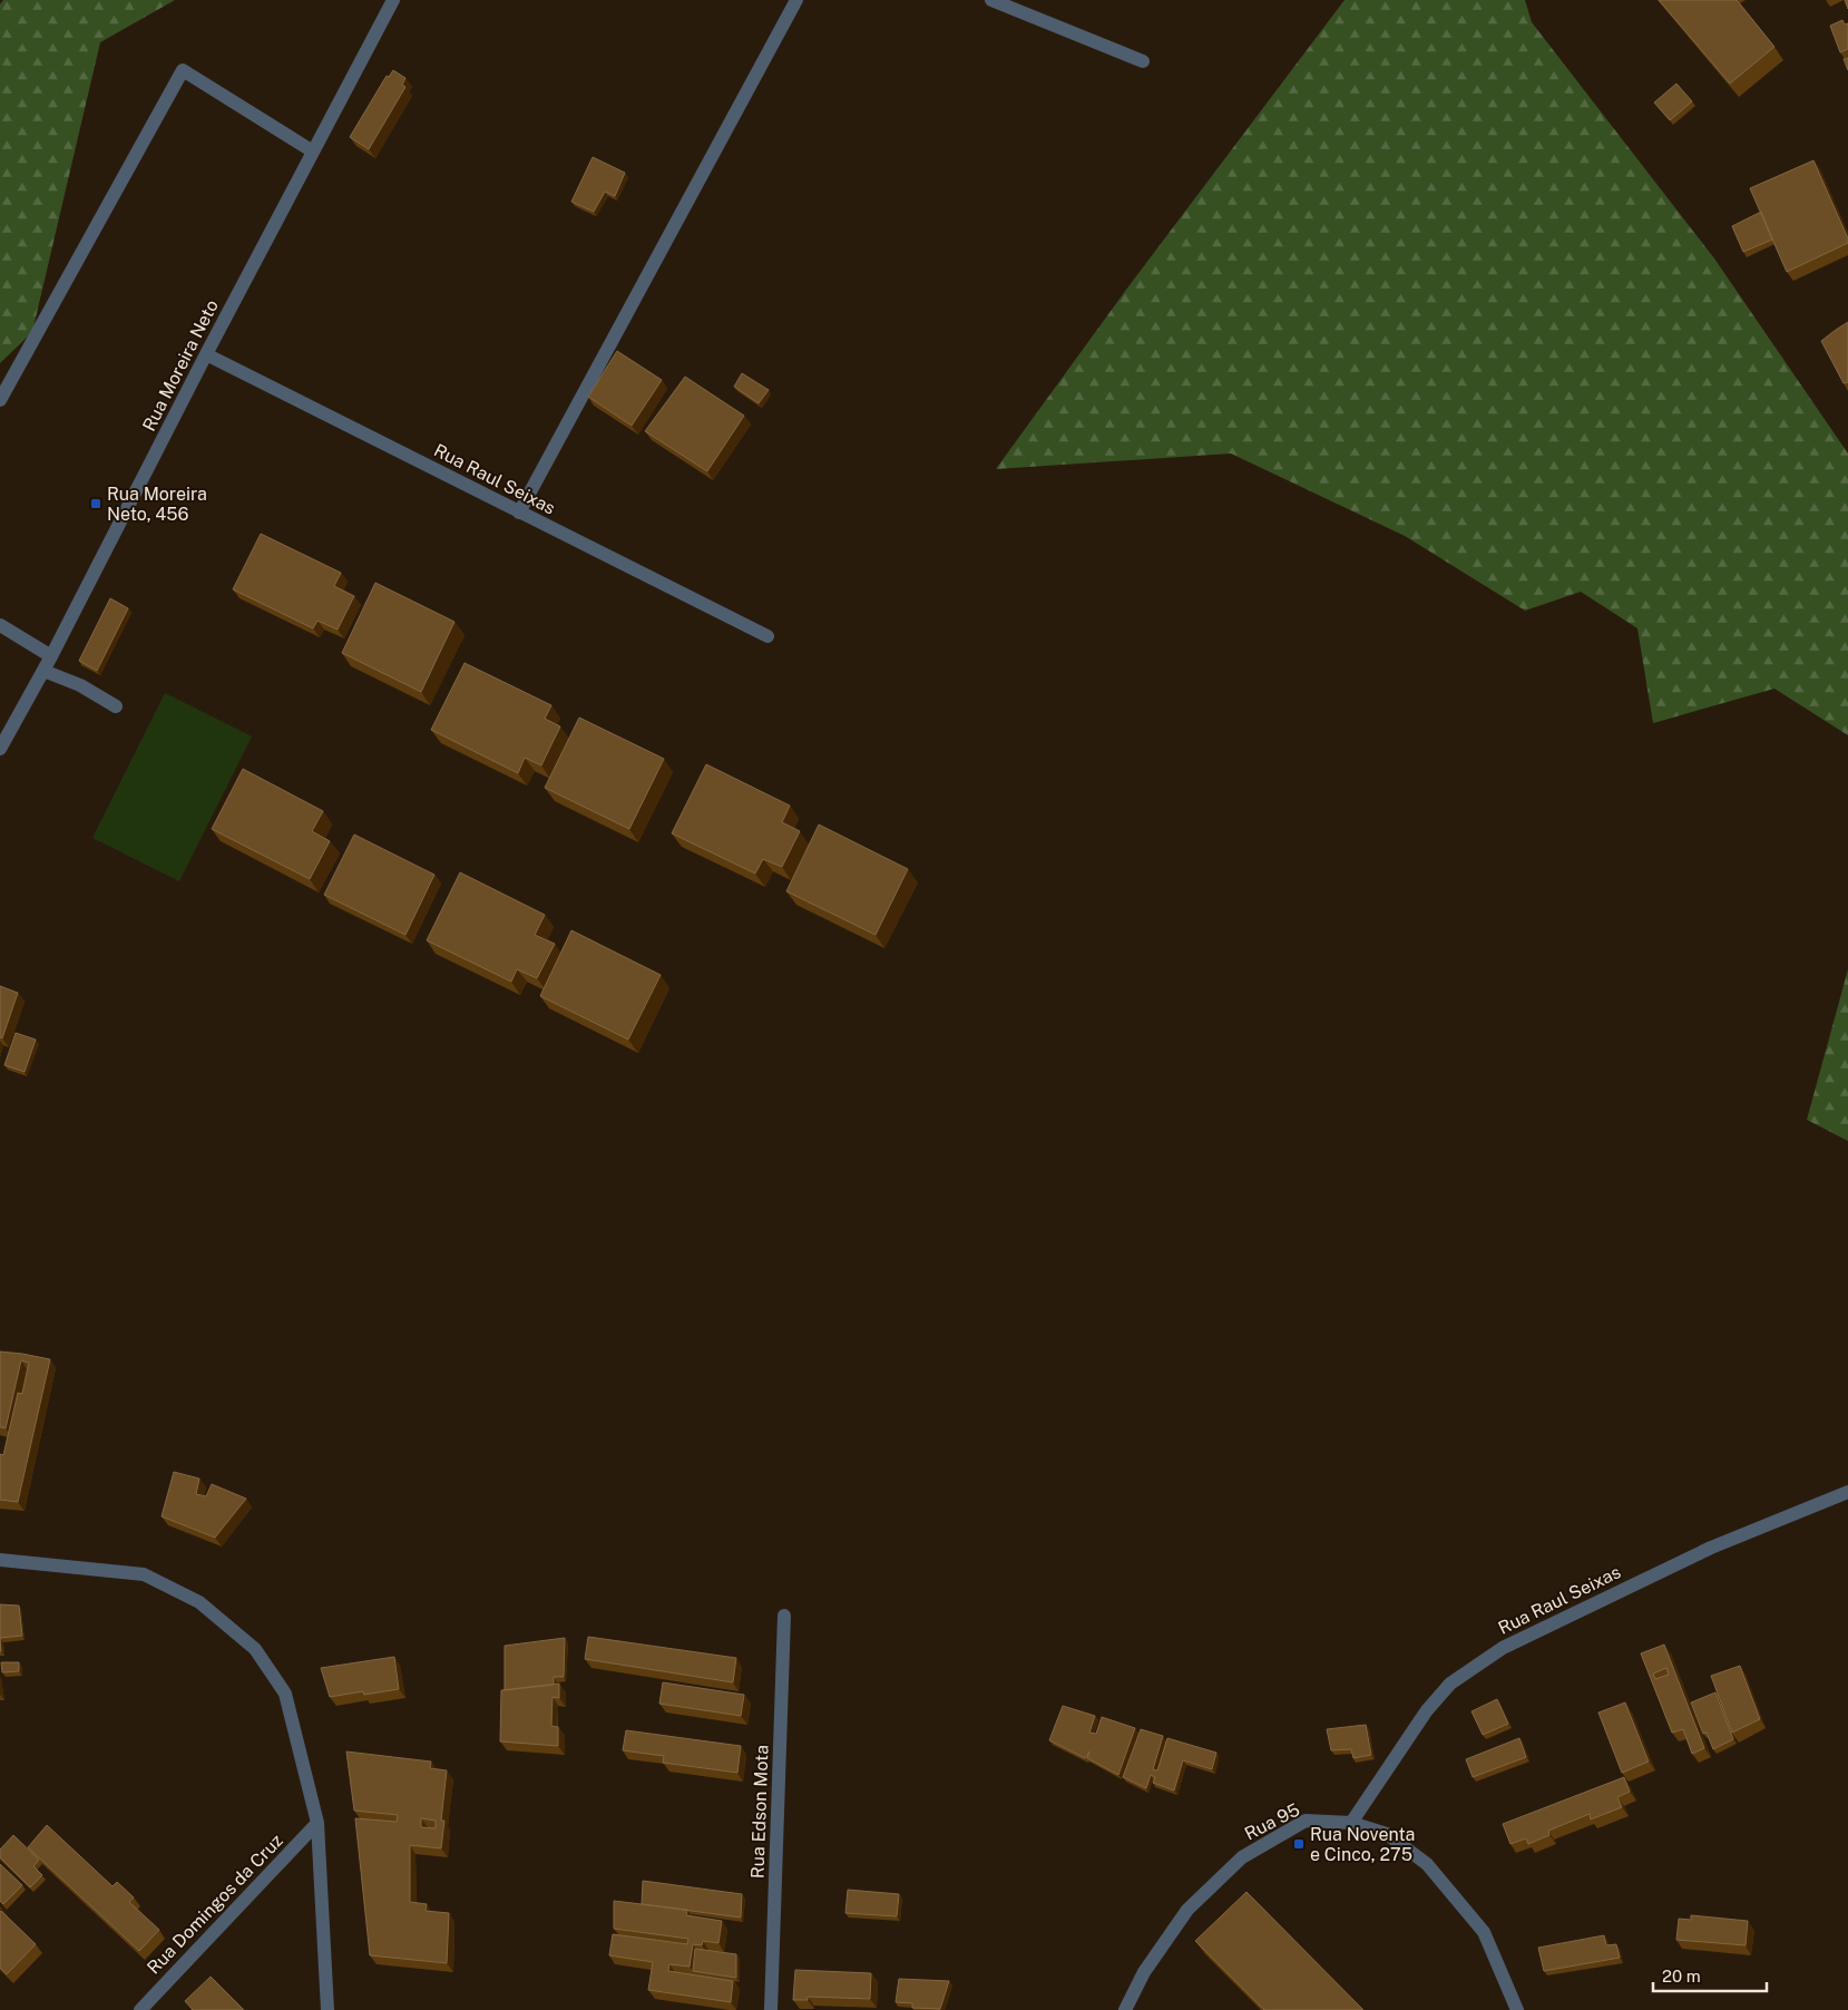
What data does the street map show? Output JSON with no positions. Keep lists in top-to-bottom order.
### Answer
{
  "streets": {
    "street": [
      "Rua Moreira Neto",
      "Rua Raul Seixas",
      "Rua Edson Mota",
      "Rua 95",
      "Rua Domingos da Cruz"
    ]
  },
  "crossings": [
    ["Rua Moreira Neto", "Rua Raul Seixas"],
    ["Rua Raul Seixas", "Rua 95"]
  ],
  "places": {
    "transit": ["Rua Moreira Neto, 456", "Rua Noventa e Cinco, 275"]
  },
  "scale_bar": "20 m"
}
